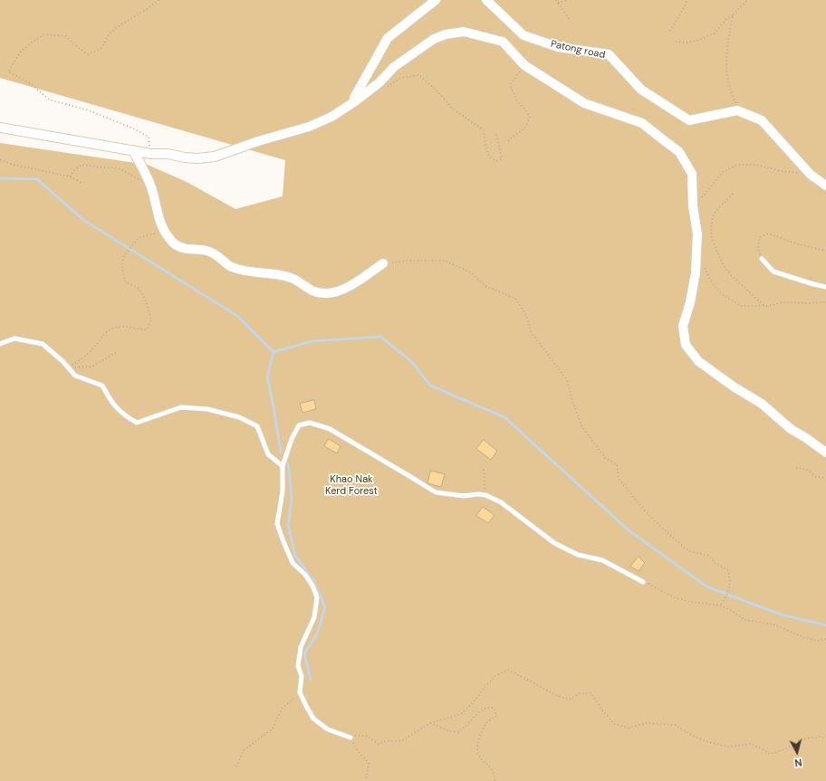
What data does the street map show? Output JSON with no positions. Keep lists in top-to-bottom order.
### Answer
{
  "streets": {
    "street": ["Patong road"]
  },
  "parks": ["Khao Nak Kerd Forest"],
  "north": "bottom"
}
